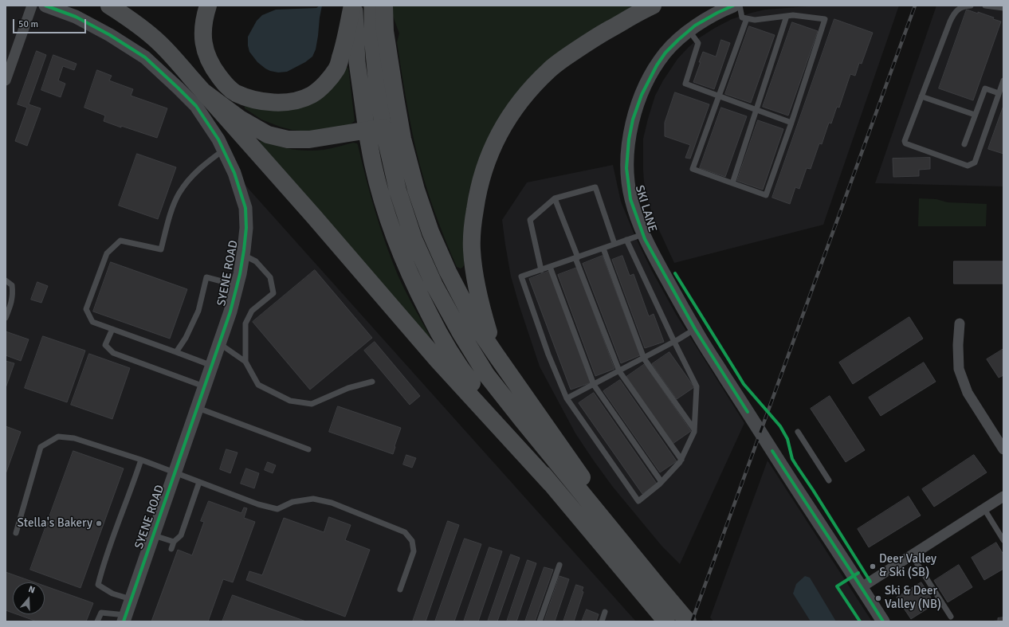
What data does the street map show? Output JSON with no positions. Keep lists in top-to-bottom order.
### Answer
{
  "streets": {
    "street": ["SKI LANE", "SYENE ROAD"]
  },
  "places": ["Stella's Bakery", "Deer Valley & Ski (SB)", "Ski & Deer Valley (NB)"],
  "scale_bar": "50 m",
  "north": "top"
}
